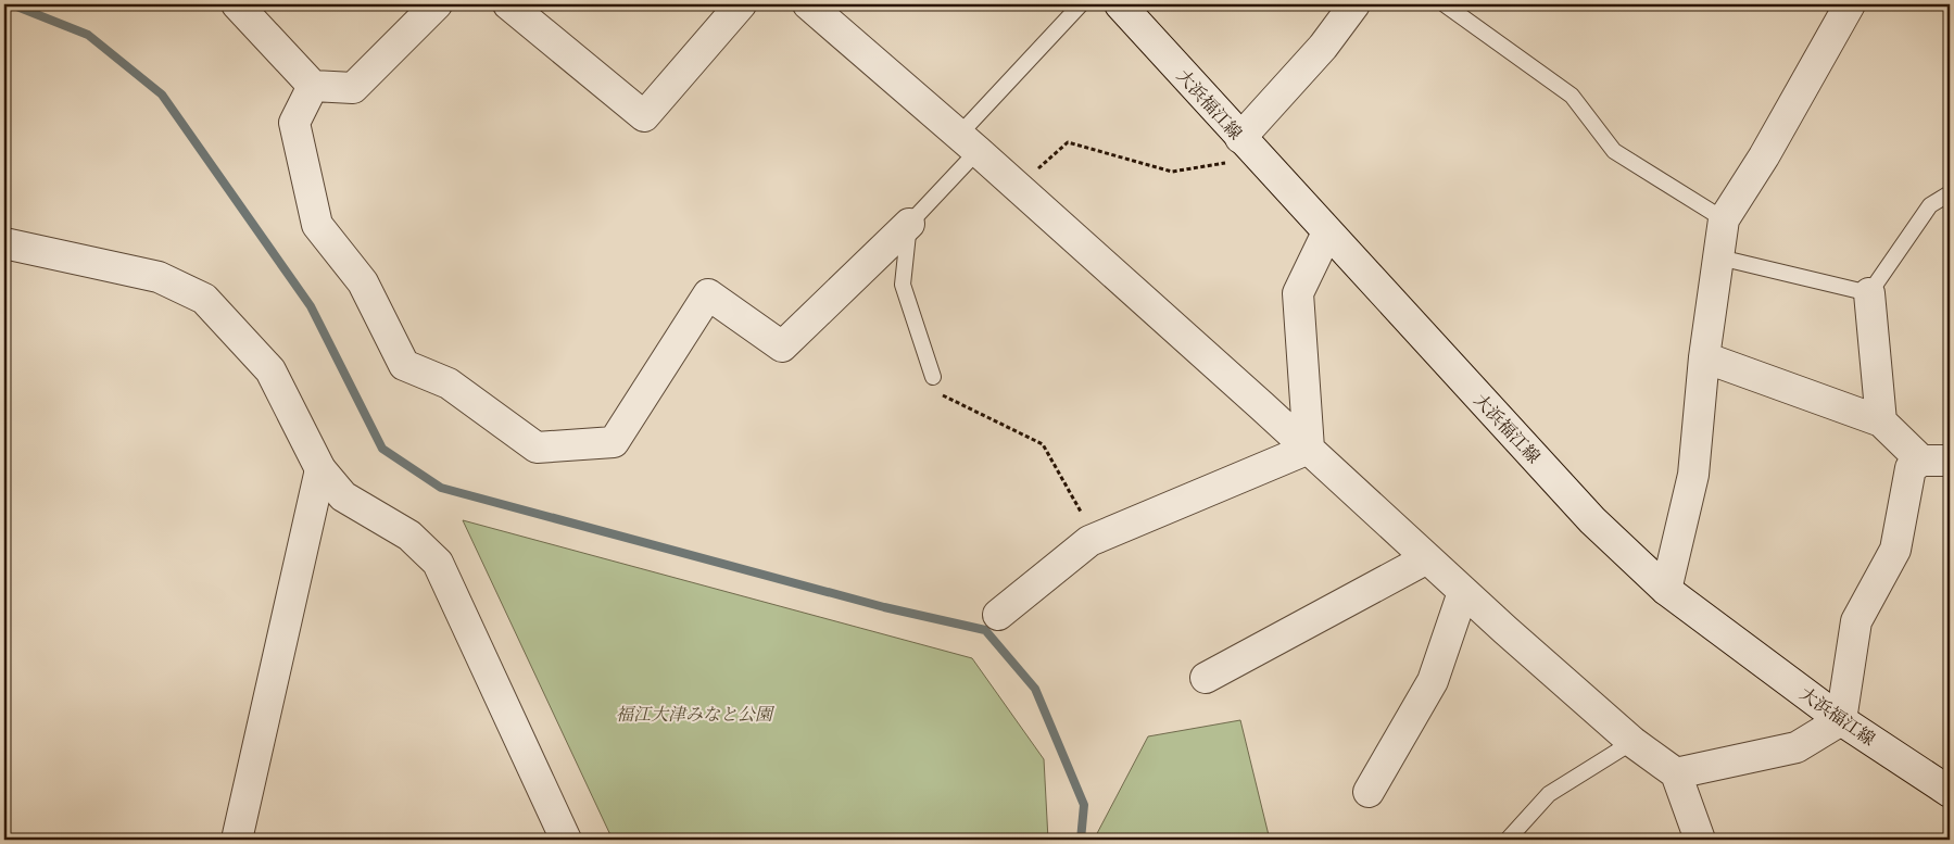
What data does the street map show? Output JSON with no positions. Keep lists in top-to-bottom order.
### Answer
{
  "streets": {
    "street": ["大浜福江線"]
  },
  "parks": ["福江大津みなと公園"]
}
